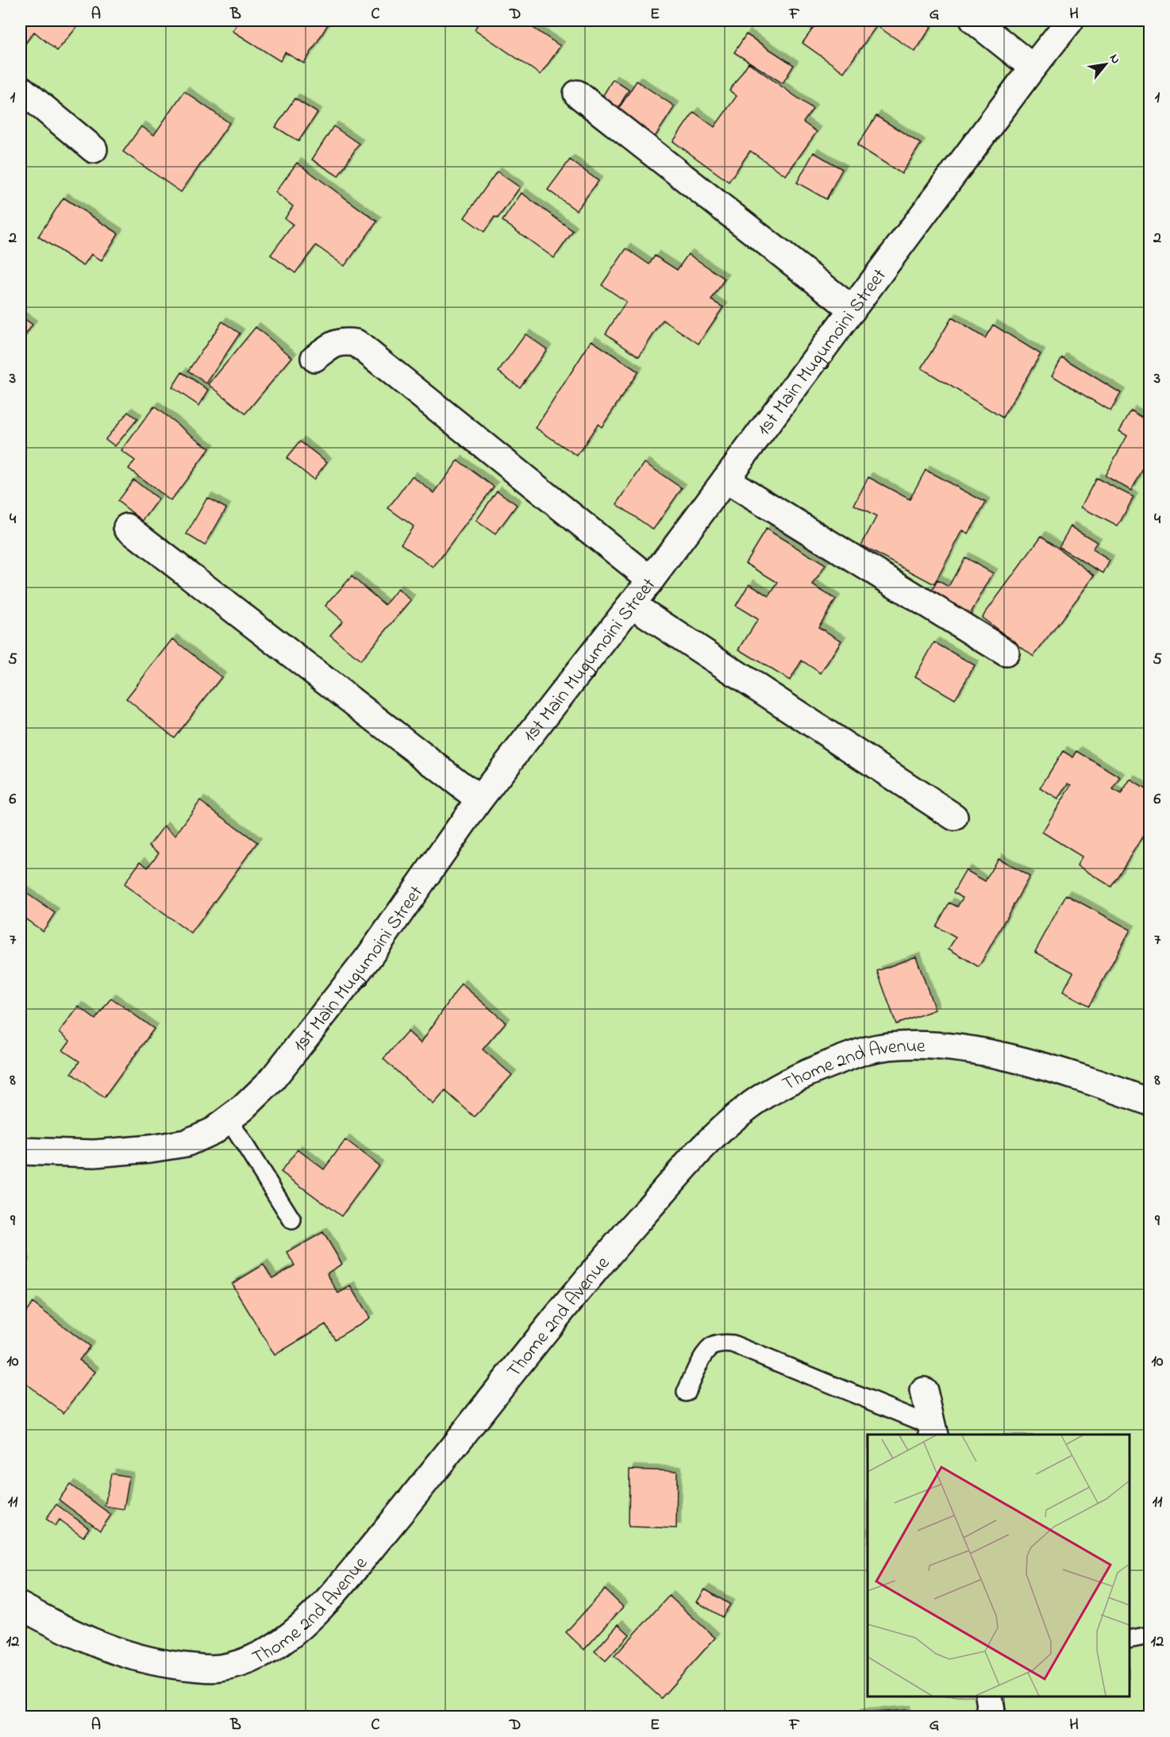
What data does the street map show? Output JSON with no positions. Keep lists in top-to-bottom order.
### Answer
{
  "streets": {
    "street": ["1st Main Mugumoini Street", "Thome 2nd Avenue"]
  },
  "north": "top right",
  "grid": {
    "columns": [
      "A",
      "B",
      "C",
      "D",
      "E",
      "F",
      "G",
      "H"
    ],
    "rows": [
      "1",
      "2",
      "3",
      "4",
      "5",
      "6",
      "7",
      "8",
      "9",
      "10",
      "11",
      "12"
    ]
  }
}
